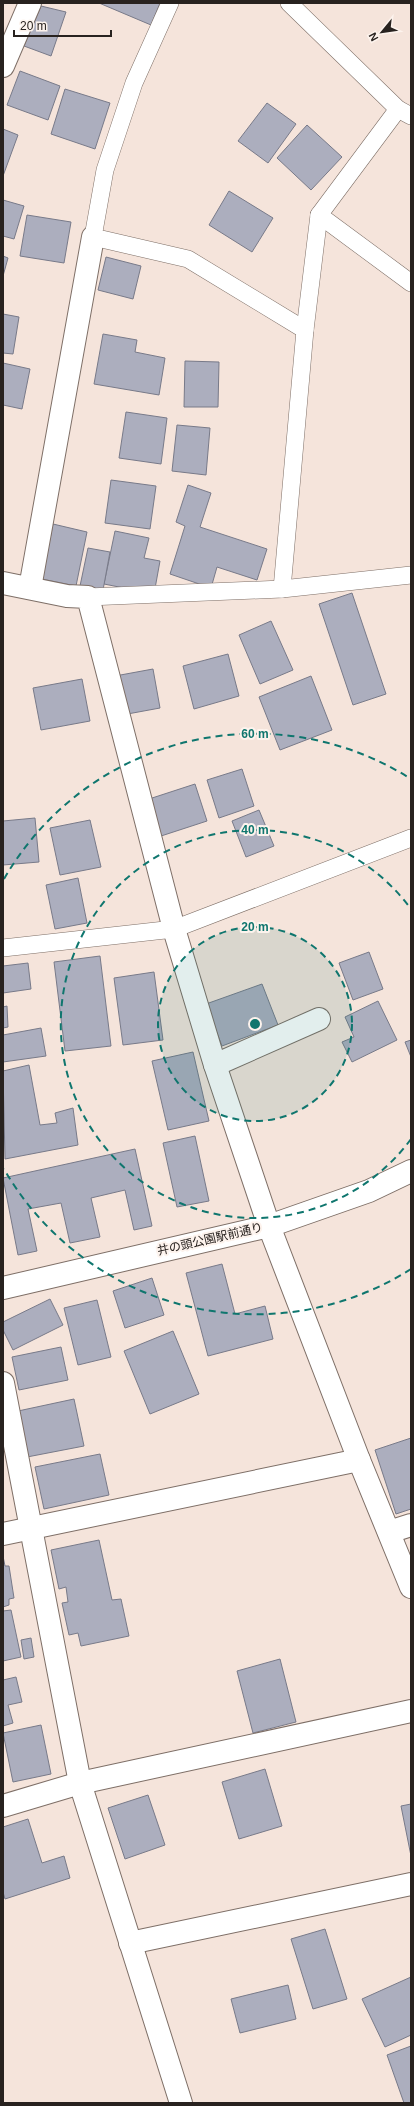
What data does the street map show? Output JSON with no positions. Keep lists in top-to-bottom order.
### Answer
{
  "streets": {
    "street": ["井の頭公園駅前通り"]
  },
  "scale_bar": "20 m",
  "north": "bottom left",
  "rings": ["60 m", "40 m", "20 m"]
}
